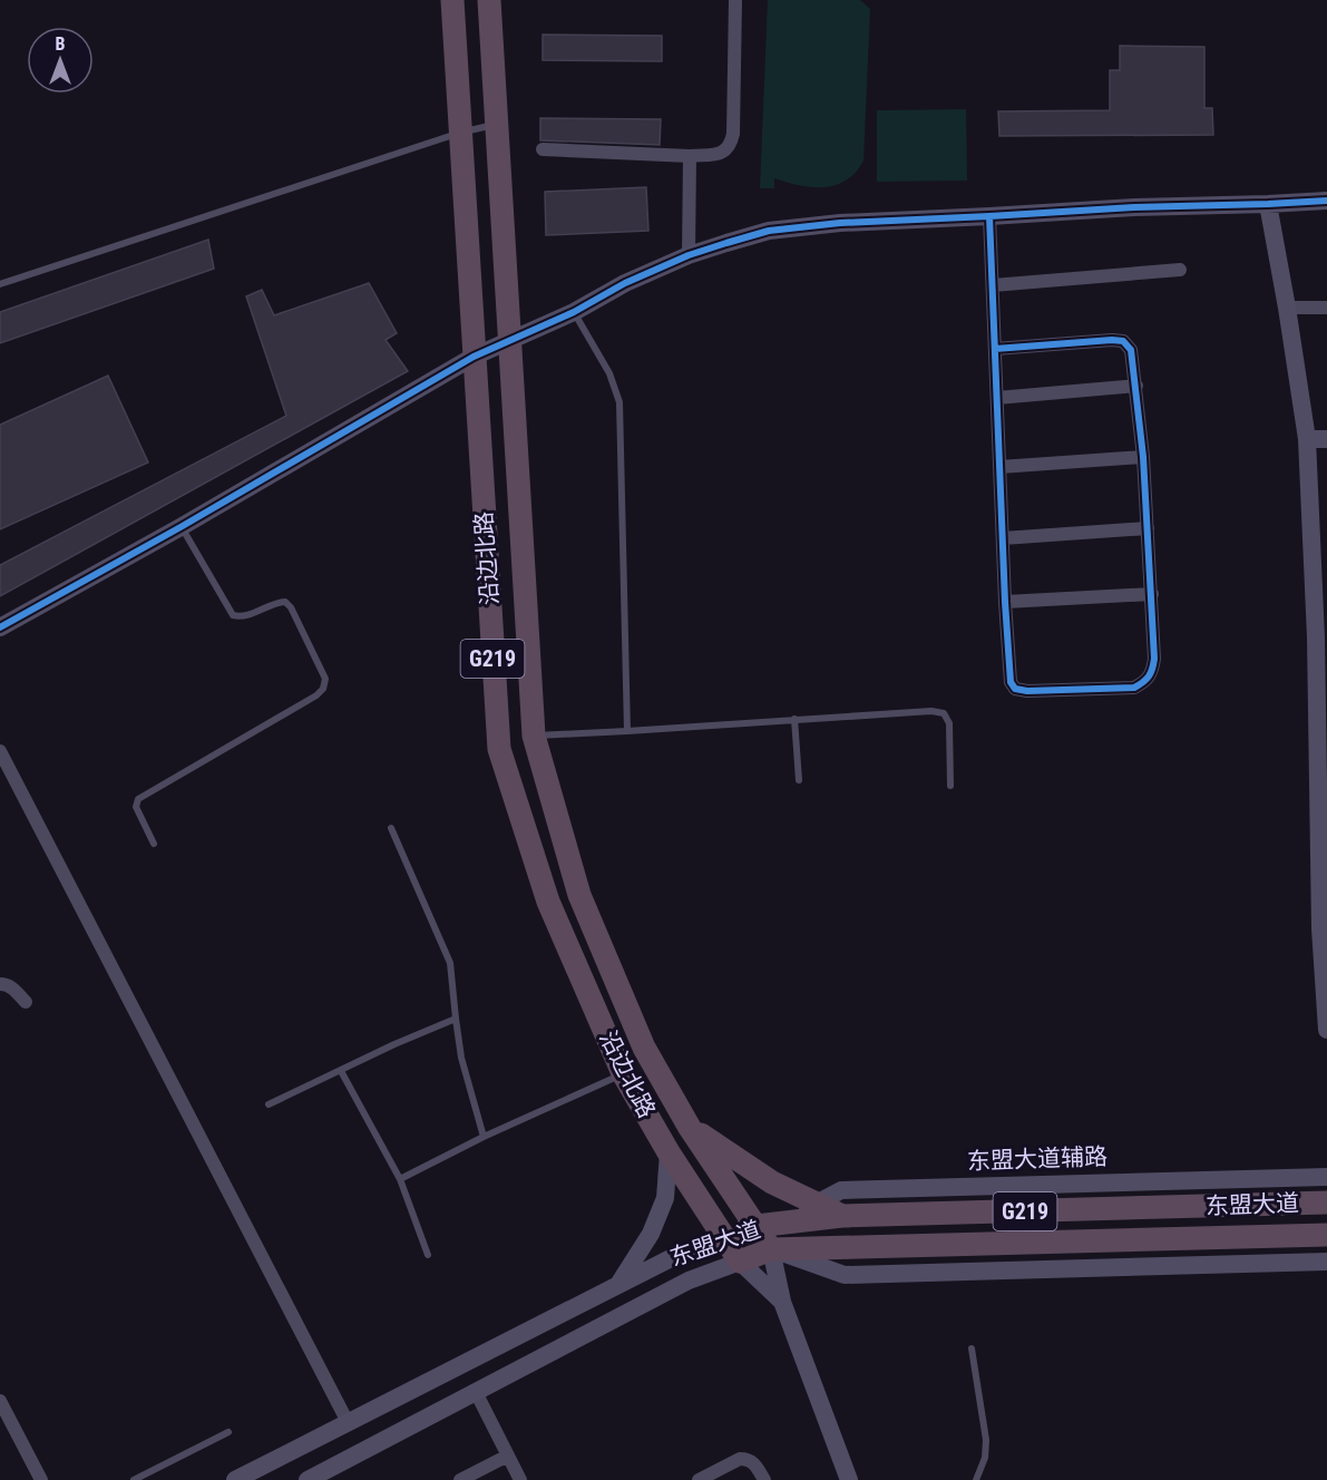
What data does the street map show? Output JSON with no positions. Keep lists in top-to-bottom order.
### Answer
{
  "streets": {
    "highway": ["沿边北路", "G219", "东盟大道"],
    "street": ["东盟大道辅路"]
  },
  "crossings": [
    ["沿边北路", "东盟大道辅路"],
    ["沿边北路", "东盟大道"],
    ["东盟大道辅路", "东盟大道"]
  ],
  "north": "top"
}
